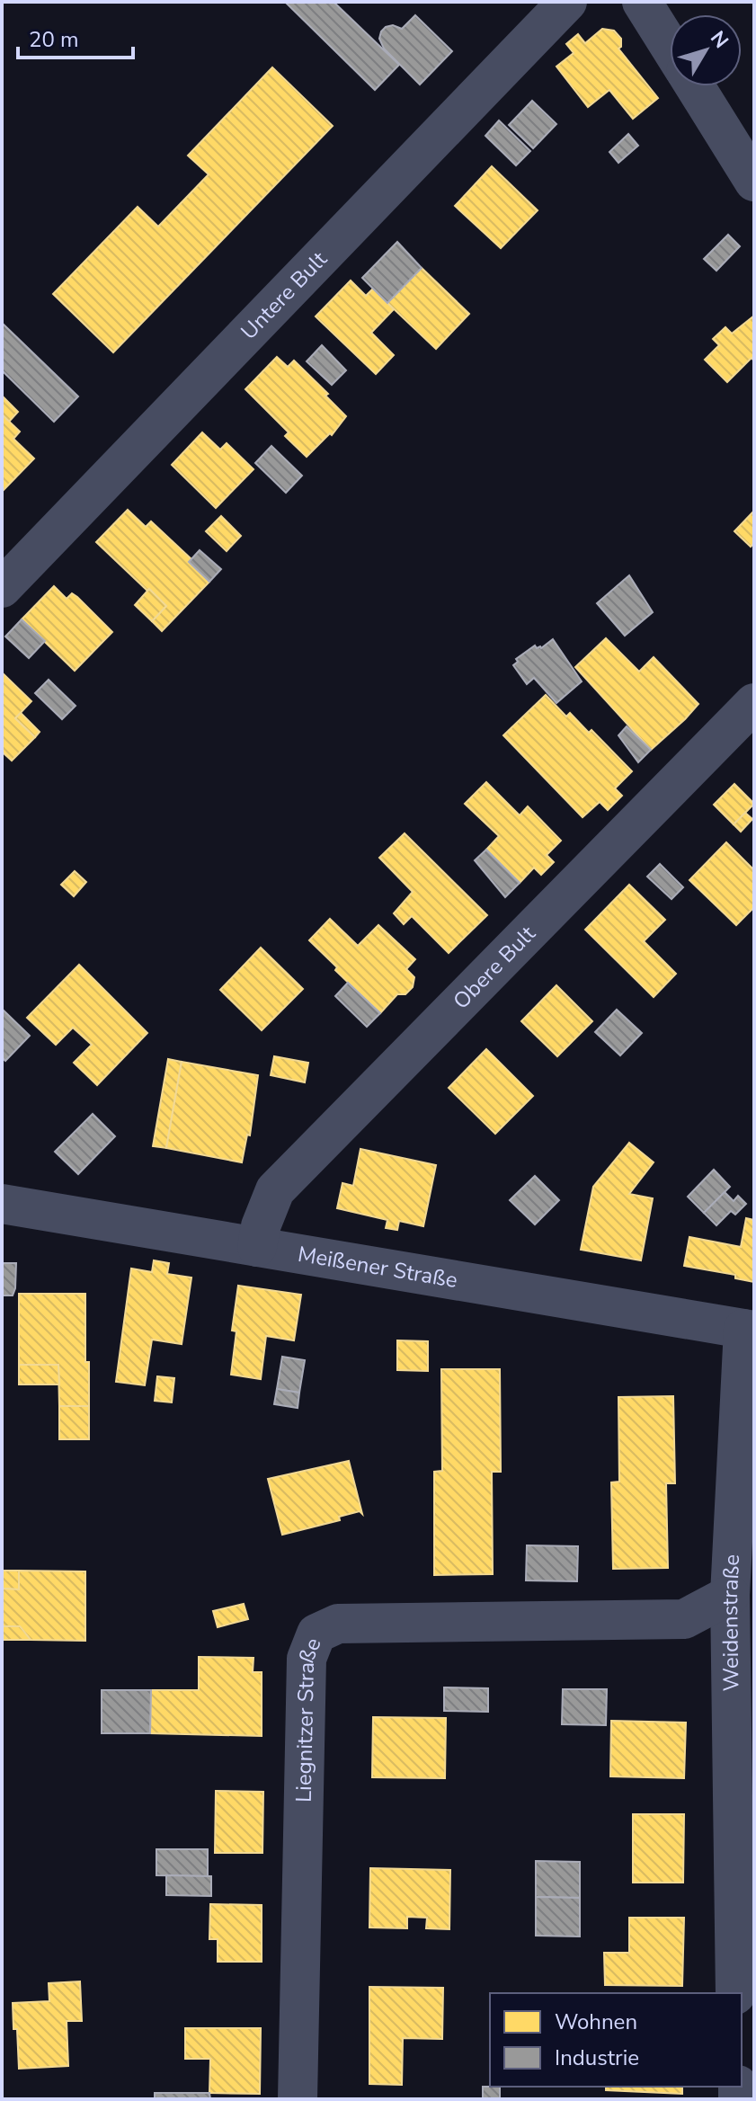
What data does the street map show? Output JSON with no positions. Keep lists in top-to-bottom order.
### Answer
{
  "streets": {
    "street": [
      "Untere Bult",
      "Obere Bult",
      "Meißener Straße",
      "Weidenstraße",
      "Liegnitzer Straße"
    ]
  },
  "crossings": [
    ["Obere Bult", "Meißener Straße"],
    ["Meißener Straße", "Weidenstraße"],
    ["Weidenstraße", "Liegnitzer Straße"]
  ],
  "legend": ["Wohnen", "Industrie"],
  "scale_bar": "20 m",
  "north": "top right"
}
